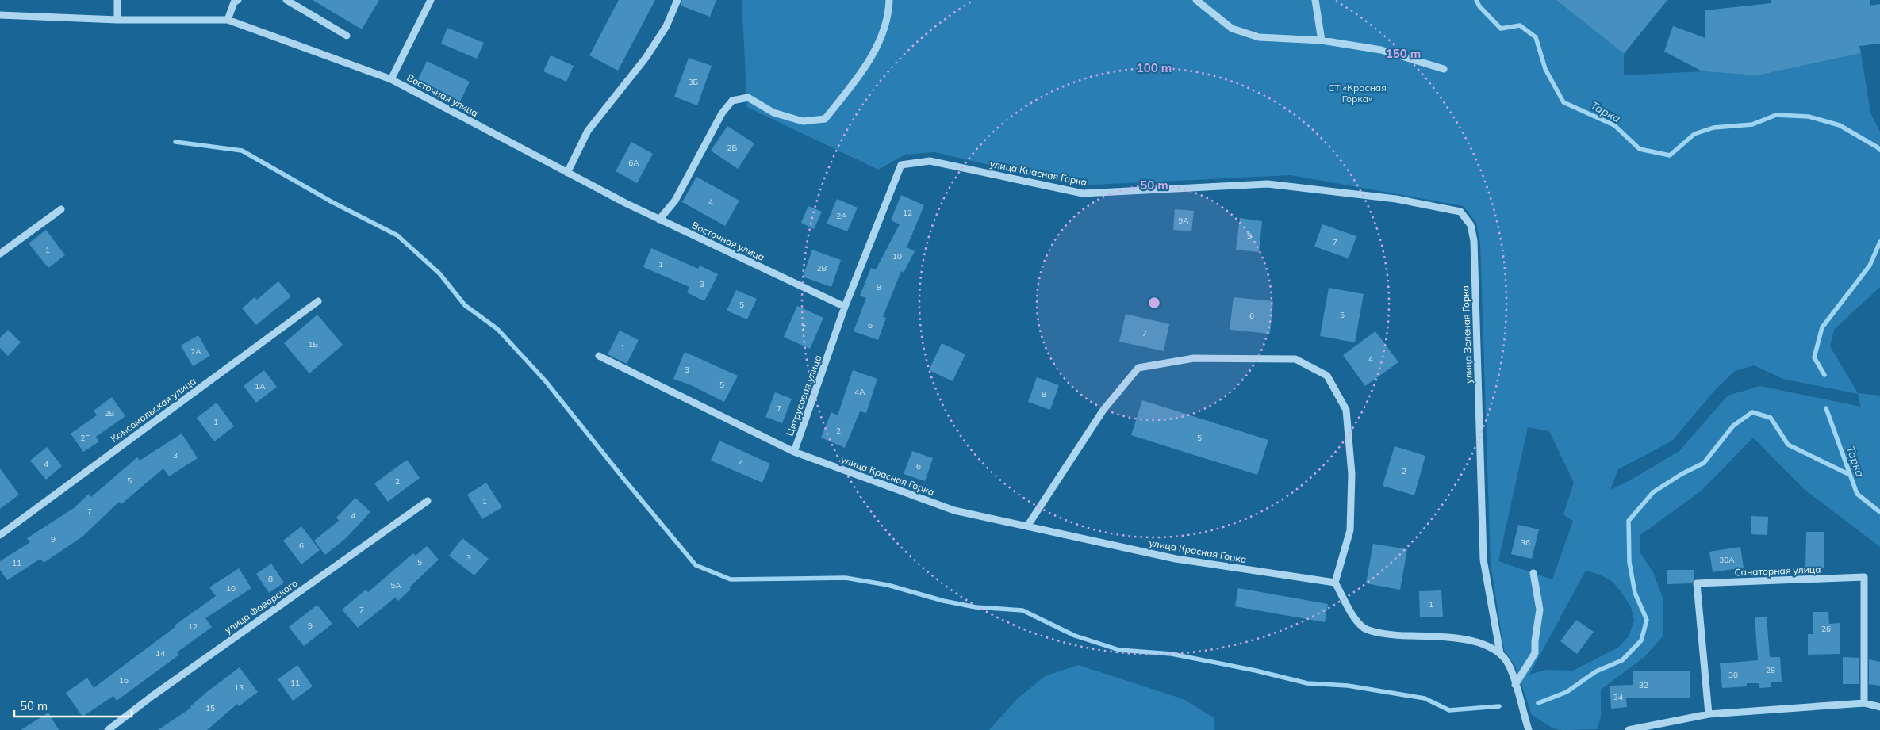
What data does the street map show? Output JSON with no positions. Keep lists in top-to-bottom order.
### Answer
{
  "streets": {
    "street": [
      "Восточная улица",
      "улица Красная Горка",
      "улица Зелёная Горка",
      "Цитрусовая улица",
      "Комсомольская улица",
      "Санаторная улица",
      "улица Фаворского"
    ]
  },
  "crossings": [
    ["Восточная улица", "Цитрусовая улица"],
    ["улица Красная Горка", "улица Зелёная Горка"],
    ["улица Красная Горка", "Цитрусовая улица"]
  ],
  "water": ["Тарка"],
  "parks": ["СТ «Красная Горка»"],
  "house_numbers": [
    "3Б",
    "2Б",
    "6А",
    "4",
    "12",
    "2А",
    "9А",
    "9",
    "7",
    "1",
    "10",
    "1",
    "2В",
    "3",
    "8",
    "5",
    "5",
    "6",
    "6",
    "7",
    "7",
    "1Б",
    "1",
    "2А",
    "4",
    "3",
    "5",
    "1А",
    "4А",
    "8",
    "7",
    "2В",
    "1",
    "2",
    "2Г",
    "5",
    "3",
    "4",
    "4",
    "6",
    "2",
    "5",
    "2",
    "1",
    "7",
    "4",
    "9",
    "36",
    "6",
    "3",
    "30А",
    "5",
    "11",
    "8",
    "5А",
    "10",
    "1",
    "7",
    "9",
    "12",
    "26",
    "14",
    "28",
    "30",
    "16",
    "11",
    "32",
    "13",
    "34",
    "15"
  ],
  "scale_bar": "50 m",
  "rings": ["150 m", "100 m", "50 m"]
}
